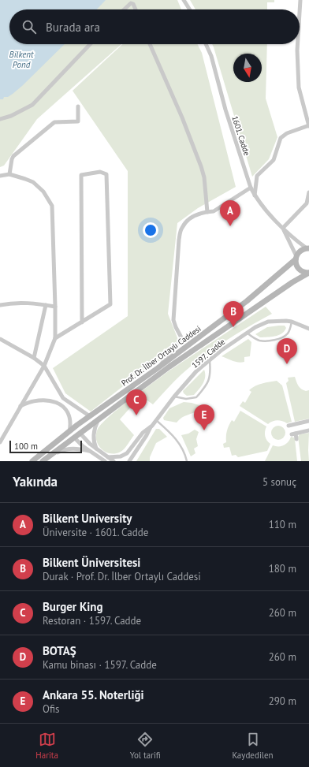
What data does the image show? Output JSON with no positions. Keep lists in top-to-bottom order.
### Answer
{
  "streets": {
    "street": ["1601. Cadde", "1597. Cadde", "Prof. Dr. İlber Ortaylı Caddesi"]
  },
  "crossings": [
    ["1601. Cadde", "Prof. Dr. İlber Ortaylı Caddesi"]
  ],
  "water": ["Bilkent Pond"],
  "scale_bar": "100 m",
  "north": "bottom",
  "page": {
    "search": "Burada ara",
    "pins": [
      "A",
      "B",
      "D",
      "C",
      "E"
    ],
    "scale": "100 m",
    "heading": ["Yakında", "5 sonuç"],
    "list": [
      {
        "mark": "A",
        "name": "Bilkent University",
        "note": "Üniversite · 1601. Cadde",
        "value": "110 m"
      },
      {
        "mark": "B",
        "name": "Bilkent Üniversitesi",
        "note": "Durak · Prof. Dr. İlber Ortaylı Caddesi",
        "value": "180 m"
      },
      {
        "mark": "C",
        "name": "Burger King",
        "note": "Restoran · 1597. Cadde",
        "value": "260 m"
      },
      {
        "mark": "D",
        "name": "BOTAŞ",
        "note": "Kamu binası · 1597. Cadde",
        "value": "260 m"
      },
      {
        "mark": "E",
        "name": "Ankara 55. Noterliği",
        "note": "Ofis",
        "value": "290 m"
      }
    ],
    "nav": ["Harita", "Yol tarifi", "Kaydedilen"]
  }
}
